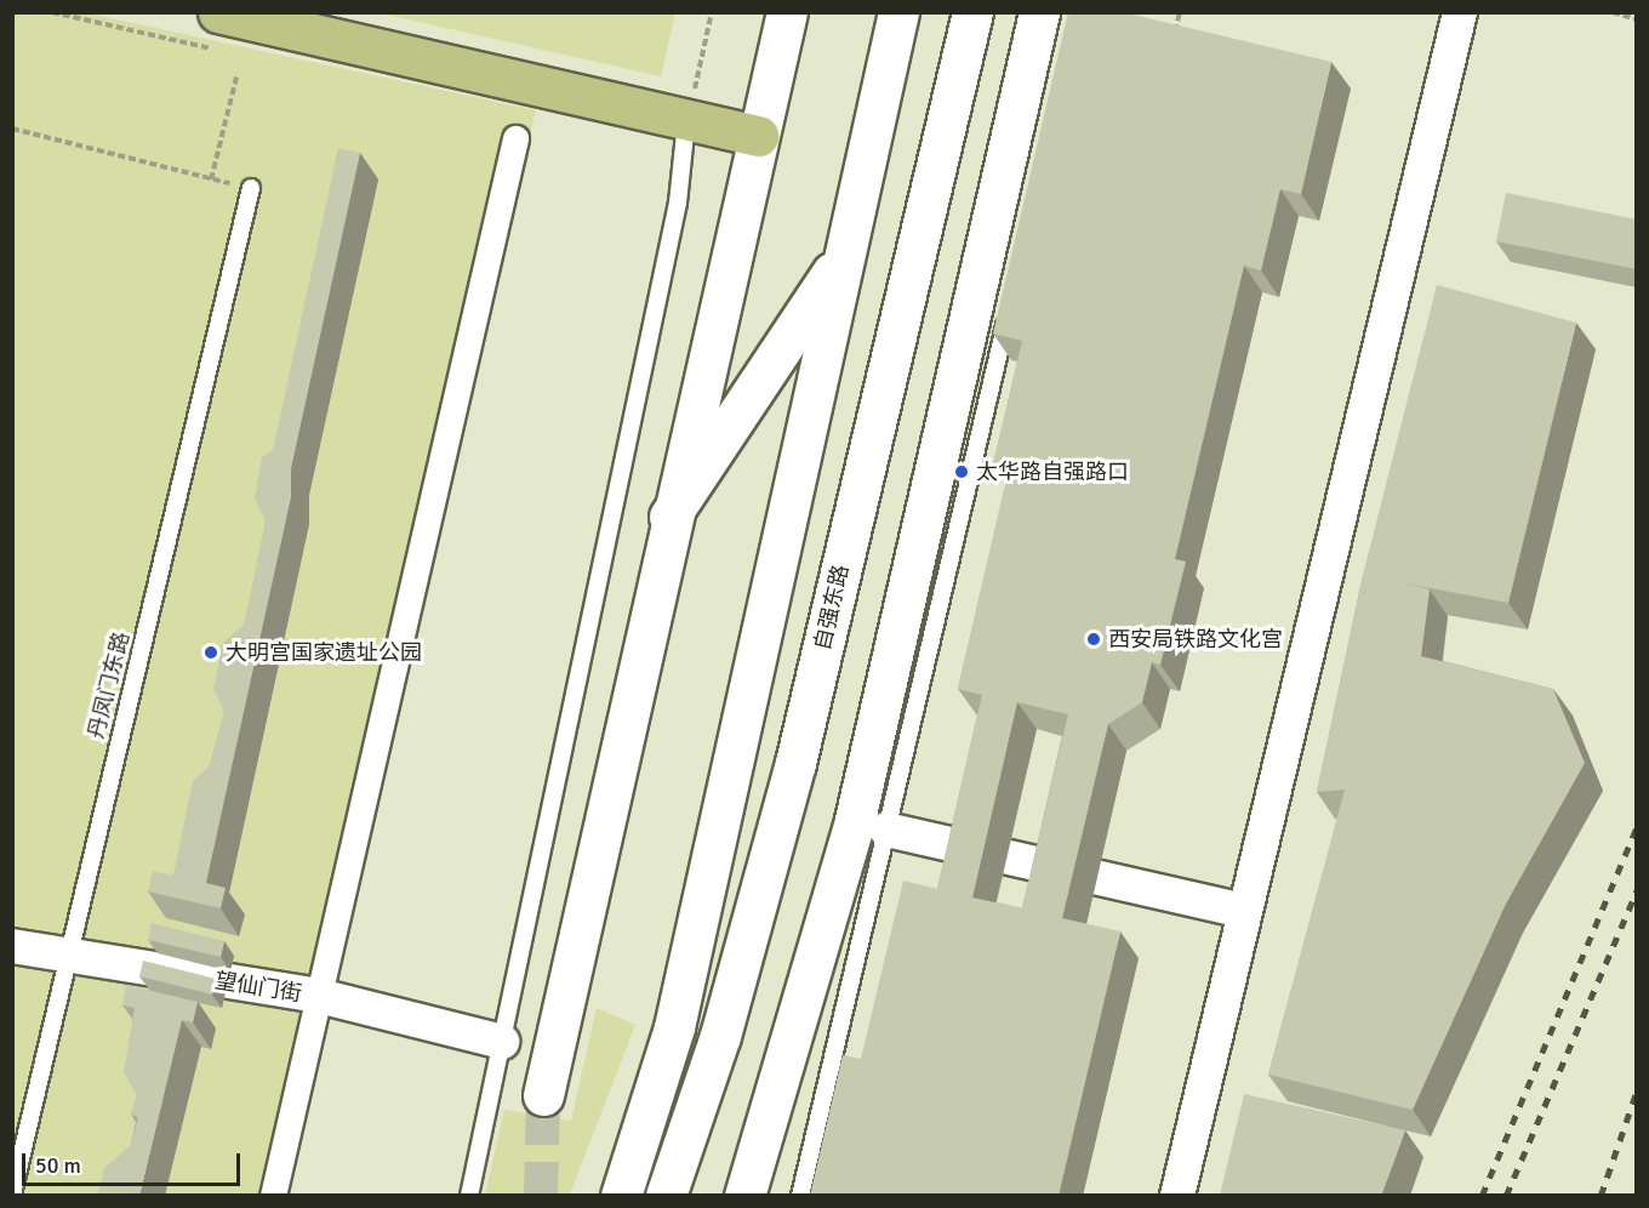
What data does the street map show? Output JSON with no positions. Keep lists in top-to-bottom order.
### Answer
{
  "streets": {
    "main road": ["自强东路"],
    "street": ["望仙门街"],
    "lane": ["丹凤门东路"]
  },
  "crossings": [
    ["丹凤门东路", "望仙门街"]
  ],
  "places": ["太华路自强路口", "西安局铁路文化宫", "大明宫国家遗址公园"],
  "scale_bar": "50 m"
}
